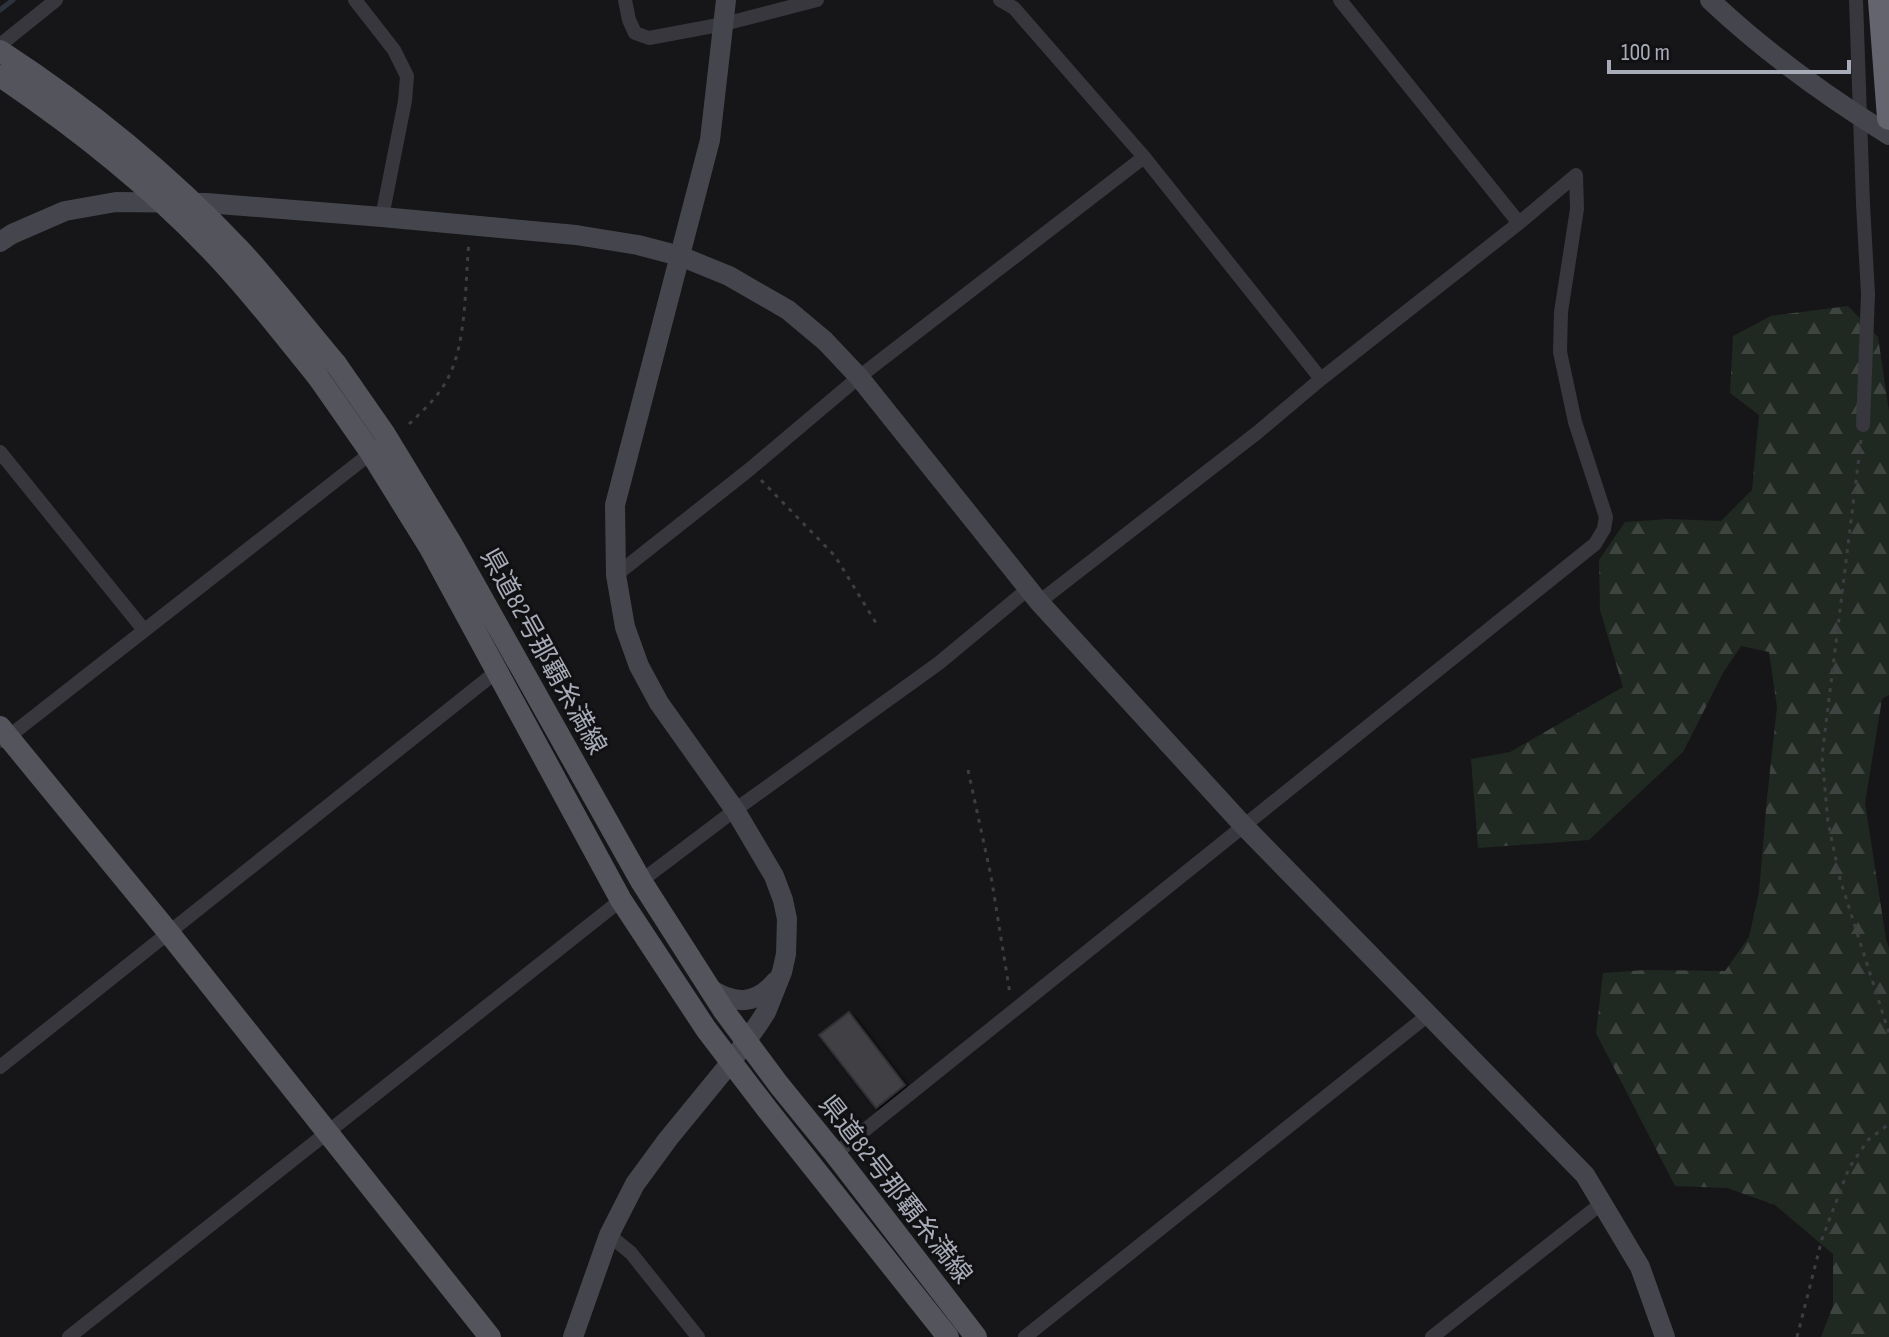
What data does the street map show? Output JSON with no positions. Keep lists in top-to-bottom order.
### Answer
{
  "streets": {
    "main road": ["県道82号那覇糸満線"]
  },
  "scale_bar": "100 m"
}
